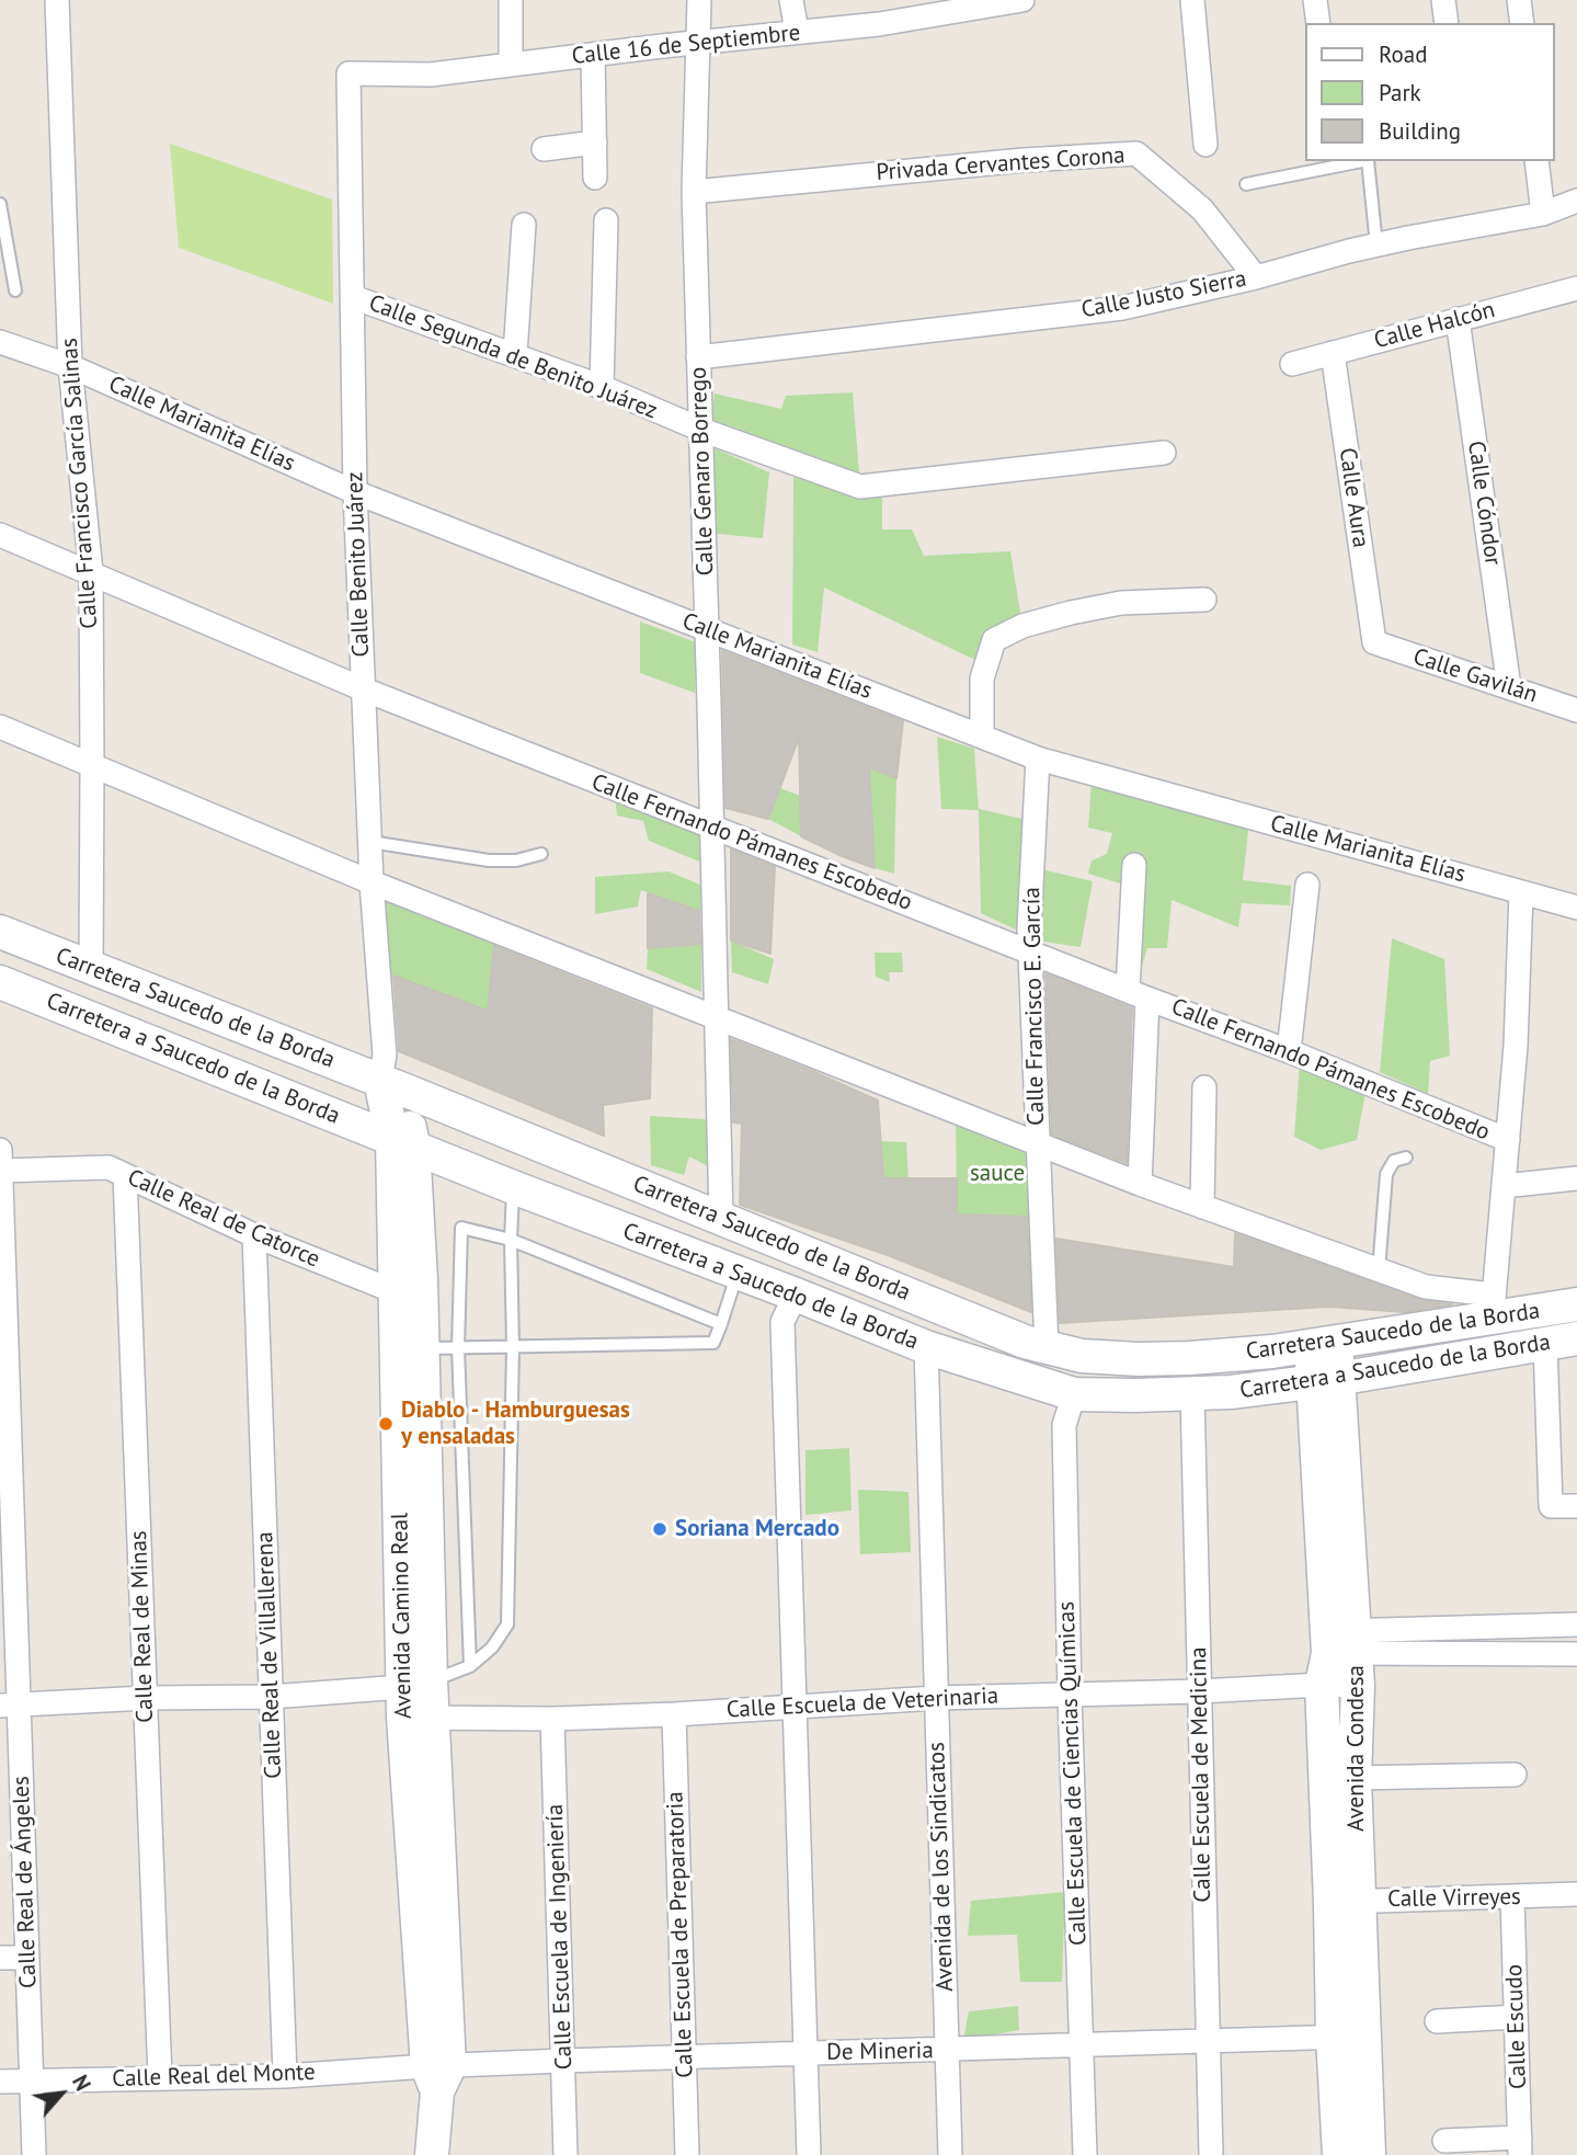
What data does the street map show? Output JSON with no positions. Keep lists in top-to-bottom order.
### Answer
{
  "streets": {
    "street": [
      "Calle 16 de Septiembre",
      "Privada Cervantes Corona",
      "Calle Justo Sierra",
      "Calle Halcón",
      "Calle Segunda de Benito Juárez",
      "Calle Marianita Elías",
      "Calle Genaro Borrego",
      "Calle Francisco García Salinas",
      "Calle Aura",
      "Calle Cóndor",
      "Calle Benito Juárez",
      "Calle Gavilán",
      "Calle Fernando Pámanes Escobedo",
      "Calle Francisco E. García",
      "Carretera Saucedo de la Borda",
      "Carretera a Saucedo de la Borda",
      "Calle Real de Catorce",
      "Avenida Camino Real",
      "Calle Real de Minas",
      "Calle Real de Villallerena",
      "Calle Escuela de Veterinaria",
      "Avenida Condesa",
      "Calle Escuela de Ciencias Químicas",
      "Calle Escuela de Medicina",
      "Avenida de los Sindicatos",
      "Calle Real de Ángeles",
      "Calle Virreyes",
      "Calle Escuela de Preparatoria",
      "Calle Escuela de Ingeniería",
      "Calle Escudo",
      "De Mineria",
      "Calle Real del Monte"
    ]
  },
  "crossings": [
    ["Calle 16 de Septiembre", "Calle Genaro Borrego"],
    ["Calle 16 de Septiembre", "Calle Benito Juárez"],
    ["Privada Cervantes Corona", "Calle Justo Sierra"],
    ["Privada Cervantes Corona", "Calle Genaro Borrego"],
    ["Calle Justo Sierra", "Calle Genaro Borrego"],
    ["Calle Halcón", "Calle Aura"],
    ["Calle Halcón", "Calle Cóndor"],
    ["Calle Segunda de Benito Juárez", "Calle Genaro Borrego"],
    ["Calle Segunda de Benito Juárez", "Calle Benito Juárez"],
    ["Calle Marianita Elías", "Calle Genaro Borrego"],
    ["Calle Marianita Elías", "Calle Francisco García Salinas"],
    ["Calle Marianita Elías", "Calle Benito Juárez"],
    ["Calle Marianita Elías", "Calle Francisco E. García"],
    ["Calle Genaro Borrego", "Calle Fernando Pámanes Escobedo"],
    ["Calle Genaro Borrego", "Carretera Saucedo de la Borda"],
    ["Calle Francisco García Salinas", "Calle Fernando Pámanes Escobedo"],
    ["Calle Francisco García Salinas", "Carretera Saucedo de la Borda"],
    ["Calle Aura", "Calle Gavilán"],
    ["Calle Cóndor", "Calle Gavilán"],
    ["Calle Benito Juárez", "Calle Fernando Pámanes Escobedo"],
    ["Calle Benito Juárez", "Carretera Saucedo de la Borda"],
    ["Calle Fernando Pámanes Escobedo", "Calle Francisco E. García"],
    ["Calle Francisco E. García", "Carretera Saucedo de la Borda"],
    ["Carretera Saucedo de la Borda", "Avenida Condesa"],
    ["Carretera a Saucedo de la Borda", "Avenida Camino Real"],
    ["Carretera a Saucedo de la Borda", "Avenida Condesa"],
    ["Carretera a Saucedo de la Borda", "Calle Escuela de Ciencias Químicas"],
    ["Carretera a Saucedo de la Borda", "Calle Escuela de Medicina"],
    ["Carretera a Saucedo de la Borda", "Avenida de los Sindicatos"],
    ["Calle Real de Catorce", "Avenida Camino Real"],
    ["Calle Real de Catorce", "Calle Real de Minas"],
    ["Calle Real de Catorce", "Calle Real de Villallerena"],
    ["Calle Real de Catorce", "Calle Real de Ángeles"],
    ["Avenida Camino Real", "Calle Escuela de Veterinaria"],
    ["Avenida Camino Real", "De Mineria"],
    ["Avenida Camino Real", "Calle Real del Monte"],
    ["Calle Real de Minas", "Calle Escuela de Veterinaria"],
    ["Calle Real de Minas", "Calle Real del Monte"],
    ["Calle Real de Villallerena", "Calle Escuela de Veterinaria"],
    ["Calle Real de Villallerena", "Calle Real del Monte"],
    ["Calle Escuela de Veterinaria", "Avenida Condesa"],
    ["Calle Escuela de Veterinaria", "Calle Escuela de Ciencias Químicas"],
    ["Calle Escuela de Veterinaria", "Calle Escuela de Medicina"],
    ["Calle Escuela de Veterinaria", "Avenida de los Sindicatos"],
    ["Calle Escuela de Veterinaria", "Calle Real de Ángeles"],
    ["Calle Escuela de Veterinaria", "Calle Escuela de Preparatoria"],
    ["Calle Escuela de Veterinaria", "Calle Escuela de Ingeniería"],
    ["Avenida Condesa", "Calle Virreyes"],
    ["Avenida Condesa", "De Mineria"],
    ["Calle Escuela de Ciencias Químicas", "De Mineria"],
    ["Calle Escuela de Medicina", "De Mineria"],
    ["Avenida de los Sindicatos", "De Mineria"],
    ["Calle Real de Ángeles", "Calle Real del Monte"],
    ["Calle Virreyes", "Calle Escudo"],
    ["Calle Escuela de Preparatoria", "De Mineria"],
    ["Calle Escuela de Ingeniería", "De Mineria"],
    ["De Mineria", "Calle Real del Monte"]
  ],
  "parks": ["sauce"],
  "places": ["Diablo - Hamburguesas y ensaladas", "Soriana Mercado"],
  "legend": ["Road", "Park", "Building"],
  "north": "top right"
}
